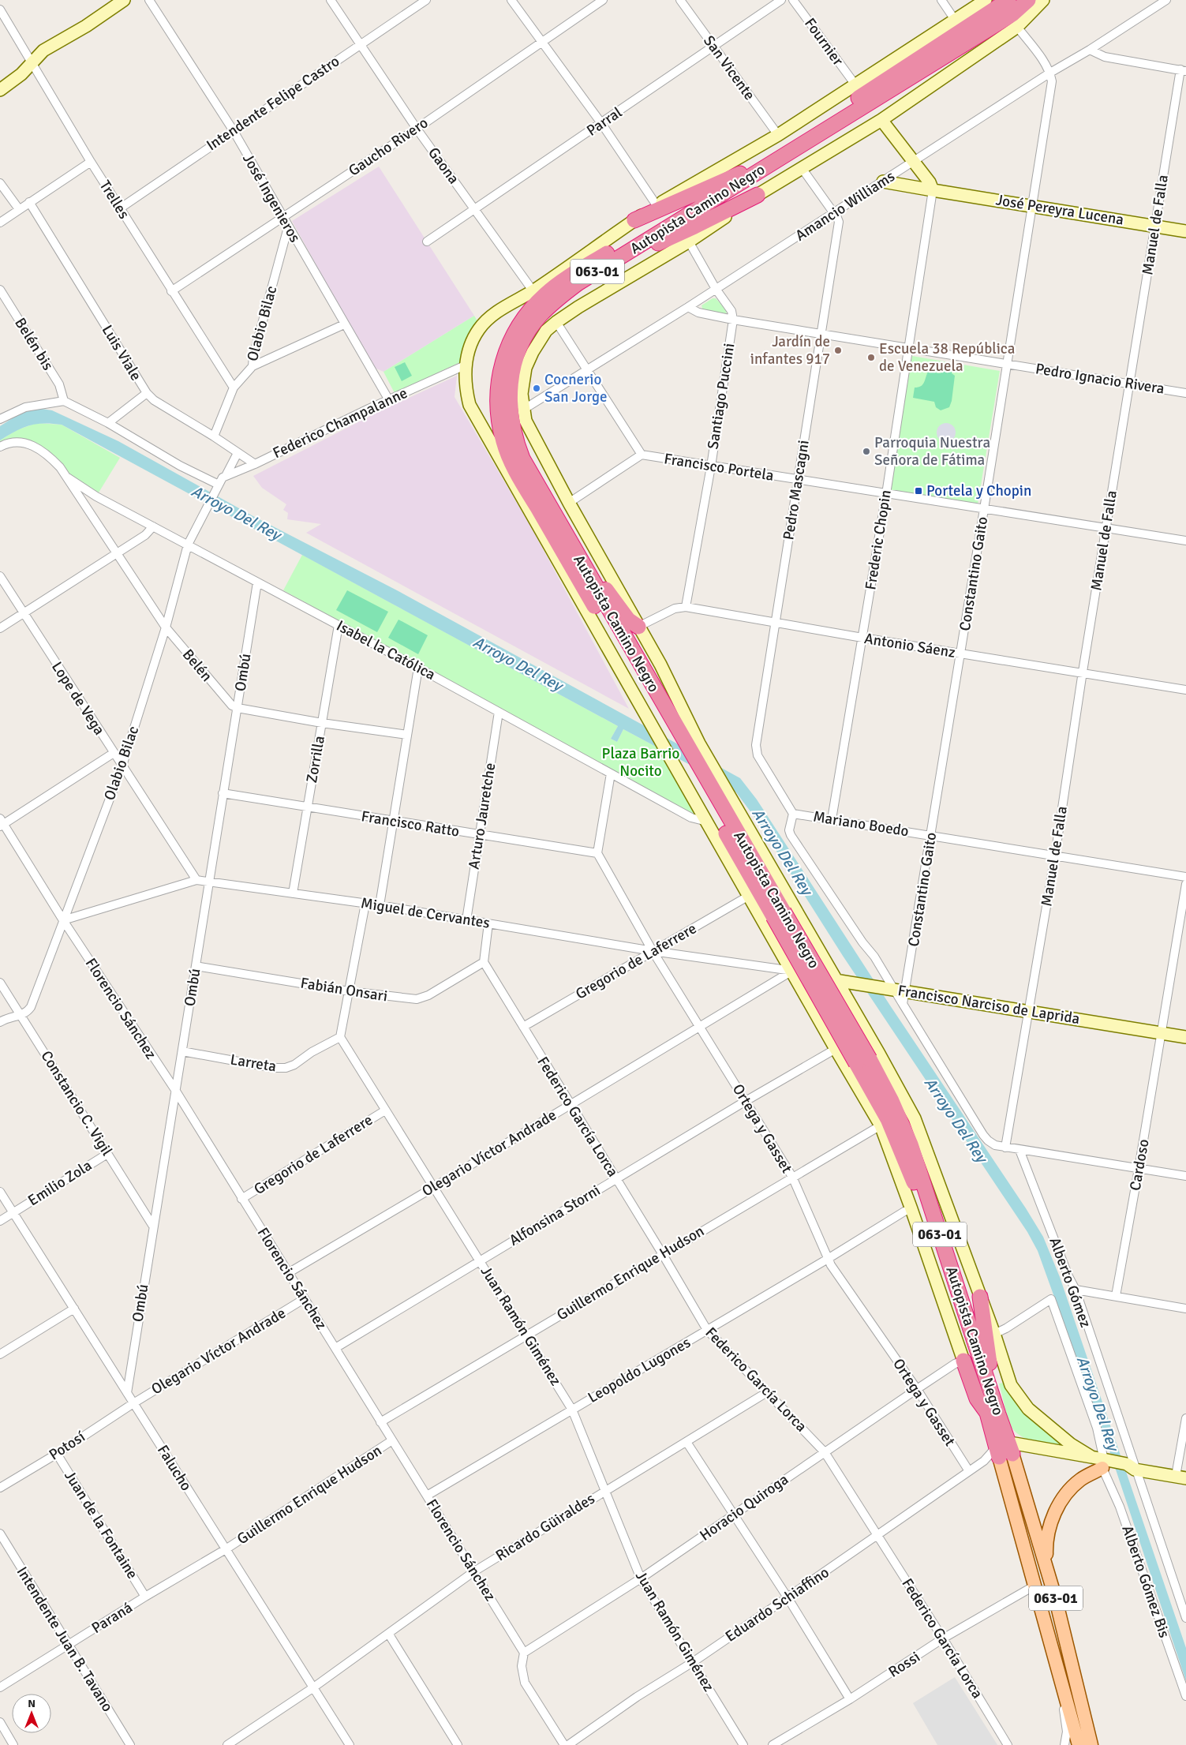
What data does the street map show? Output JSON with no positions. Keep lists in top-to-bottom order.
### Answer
{
  "streets": {
    "highway": ["Autopista Camino Negro", "063-01"],
    "street": [
      "Fournier",
      "San Vicente",
      "Intendente Felipe Castro",
      "Parral",
      "Gaucho Rivero",
      "Gaona",
      "José Ingenieros",
      "Trelles",
      "Amancio Williams",
      "José Pereyra Lucena",
      "Manuel de Falla",
      "Olabio Bilac",
      "Belén bis",
      "Luis Viale",
      "Pedro Ignacio Rivera",
      "Santiago Puccini",
      "Federico Champalanne",
      "Francisco Portela",
      "Pedro Mascagni",
      "Frederic Chopin",
      "Constantino Gaito",
      "Antonio Sáenz",
      "Isabel la Católica",
      "Belén",
      "Ombú",
      "Lope de Vega",
      "Zorrilla",
      "Arturo Jauretche",
      "Francisco Ratto",
      "Mariano Boedo",
      "Miguel de Cervantes",
      "Gregorio de Laferrere",
      "Fabián Onsari",
      "Francisco Narciso de Laprida",
      "Florencio Sánchez",
      "Larreta",
      "Constancio C. Vigil",
      "Federico García Lorca",
      "Ortega y Gasset",
      "Olegario Víctor Andrade",
      "Cardoso",
      "Emilio Zola",
      "Alfonsina Storni",
      "Guillermo Enrique Hudson",
      "Alberto Gómez",
      "Juan Ramón Giménez",
      "Leopoldo Lugones",
      "Potosí",
      "Falucho",
      "Horacio Quiroga",
      "Juan de la Fontaine",
      "Ricardo Güiraldes",
      "Alberto Gómez Bis",
      "Eduardo Schiaffino",
      "Paraná",
      "Intendente Juan B. Tavano",
      "Rossi"
    ]
  },
  "crossings": [
    ["San Vicente", "Parral"],
    ["Intendente Felipe Castro", "Gaona"],
    ["Intendente Felipe Castro", "José Ingenieros"],
    ["Intendente Felipe Castro", "Trelles"],
    ["Parral", "Gaona"],
    ["Gaucho Rivero", "Gaona"],
    ["Gaucho Rivero", "José Ingenieros"],
    ["Gaucho Rivero", "Trelles"],
    ["José Ingenieros", "Olabio Bilac"],
    ["José Ingenieros", "Federico Champalanne"],
    ["Trelles", "Olabio Bilac"],
    ["Amancio Williams", "José Pereyra Lucena"],
    ["Amancio Williams", "Pedro Ignacio Rivera"],
    ["Amancio Williams", "Pedro Mascagni"],
    ["Amancio Williams", "Constantino Gaito"],
    ["Autopista Camino Negro", "063-01"],
    ["Autopista Camino Negro", "Eduardo Schiaffino"],
    ["José Pereyra Lucena", "Manuel de Falla"],
    ["José Pereyra Lucena", "Frederic Chopin"],
    ["José Pereyra Lucena", "Constantino Gaito"],
    ["Manuel de Falla", "Pedro Ignacio Rivera"],
    ["Manuel de Falla", "Francisco Portela"],
    ["Manuel de Falla", "Antonio Sáenz"],
    ["Manuel de Falla", "Mariano Boedo"],
    ["Manuel de Falla", "Francisco Narciso de Laprida"],
    ["063-01", "Eduardo Schiaffino"],
    ["063-01", "Rossi"],
    ["Olabio Bilac", "Luis Viale"],
    ["Olabio Bilac", "Federico Champalanne"],
    ["Olabio Bilac", "Isabel la Católica"],
    ["Olabio Bilac", "Belén"],
    ["Olabio Bilac", "Lope de Vega"],
    ["Olabio Bilac", "Miguel de Cervantes"],
    ["Olabio Bilac", "Florencio Sánchez"],
    ["Olabio Bilac", "Constancio C. Vigil"],
    ["Luis Viale", "Federico Champalanne"],
    ["Pedro Ignacio Rivera", "Santiago Puccini"],
    ["Pedro Ignacio Rivera", "Pedro Mascagni"],
    ["Pedro Ignacio Rivera", "Frederic Chopin"],
    ["Pedro Ignacio Rivera", "Constantino Gaito"],
    ["Santiago Puccini", "Francisco Portela"],
    ["Santiago Puccini", "Antonio Sáenz"],
    ["Francisco Portela", "Pedro Mascagni"],
    ["Francisco Portela", "Frederic Chopin"],
    ["Francisco Portela", "Constantino Gaito"],
    ["Pedro Mascagni", "Antonio Sáenz"],
    ["Pedro Mascagni", "Mariano Boedo"],
    ["Frederic Chopin", "Antonio Sáenz"],
    ["Frederic Chopin", "Mariano Boedo"],
    ["Constantino Gaito", "Antonio Sáenz"],
    ["Constantino Gaito", "Mariano Boedo"],
    ["Constantino Gaito", "Francisco Narciso de Laprida"],
    ["Isabel la Católica", "Belén"],
    ["Isabel la Católica", "Ombú"],
    ["Isabel la Católica", "Zorrilla"],
    ["Isabel la Católica", "Arturo Jauretche"],
    ["Belén", "Ombú"],
    ["Ombú", "Francisco Ratto"],
    ["Ombú", "Miguel de Cervantes"],
    ["Ombú", "Fabián Onsari"],
    ["Ombú", "Florencio Sánchez"],
    ["Ombú", "Larreta"],
    ["Ombú", "Constancio C. Vigil"],
    ["Ombú", "Falucho"],
    ["Lope de Vega", "Miguel de Cervantes"],
    ["Zorrilla", "Francisco Ratto"],
    ["Zorrilla", "Miguel de Cervantes"],
    ["Arturo Jauretche", "Francisco Ratto"],
    ["Arturo Jauretche", "Miguel de Cervantes"],
    ["Francisco Ratto", "Ortega y Gasset"],
    ["Miguel de Cervantes", "Gregorio de Laferrere"],
    ["Miguel de Cervantes", "Francisco Narciso de Laprida"],
    ["Miguel de Cervantes", "Florencio Sánchez"],
    ["Miguel de Cervantes", "Ortega y Gasset"],
    ["Miguel de Cervantes", "Olegario Víctor Andrade"],
    ["Gregorio de Laferrere", "Florencio Sánchez"],
    ["Gregorio de Laferrere", "Federico García Lorca"],
    ["Gregorio de Laferrere", "Ortega y Gasset"],
    ["Gregorio de Laferrere", "Juan Ramón Giménez"],
    ["Fabián Onsari", "Federico García Lorca"],
    ["Francisco Narciso de Laprida", "Olegario Víctor Andrade"],
    ["Francisco Narciso de Laprida", "Cardoso"],
    ["Florencio Sánchez", "Olegario Víctor Andrade"],
    ["Florencio Sánchez", "Alfonsina Storni"],
    ["Florencio Sánchez", "Guillermo Enrique Hudson"],
    ["Florencio Sánchez", "Leopoldo Lugones"],
    ["Florencio Sánchez", "Horacio Quiroga"],
    ["Florencio Sánchez", "Ricardo Güiraldes"],
    ["Larreta", "Juan Ramón Giménez"],
    ["Constancio C. Vigil", "Emilio Zola"],
    ["Federico García Lorca", "Olegario Víctor Andrade"],
    ["Federico García Lorca", "Alfonsina Storni"],
    ["Federico García Lorca", "Guillermo Enrique Hudson"],
    ["Federico García Lorca", "Leopoldo Lugones"],
    ["Federico García Lorca", "Horacio Quiroga"],
    ["Federico García Lorca", "Ricardo Güiraldes"],
    ["Federico García Lorca", "Eduardo Schiaffino"],
    ["Federico García Lorca", "Rossi"],
    ["Ortega y Gasset", "Olegario Víctor Andrade"],
    ["Ortega y Gasset", "Alfonsina Storni"],
    ["Ortega y Gasset", "Guillermo Enrique Hudson"],
    ["Ortega y Gasset", "Leopoldo Lugones"],
    ["Ortega y Gasset", "Horacio Quiroga"],
    ["Ortega y Gasset", "Eduardo Schiaffino"],
    ["Olegario Víctor Andrade", "Juan Ramón Giménez"],
    ["Olegario Víctor Andrade", "Potosí"],
    ["Olegario Víctor Andrade", "Falucho"],
    ["Emilio Zola", "Falucho"],
    ["Alfonsina Storni", "Juan Ramón Giménez"],
    ["Guillermo Enrique Hudson", "Juan Ramón Giménez"],
    ["Guillermo Enrique Hudson", "Falucho"],
    ["Guillermo Enrique Hudson", "Paraná"],
    ["Juan Ramón Giménez", "Leopoldo Lugones"],
    ["Juan Ramón Giménez", "Horacio Quiroga"],
    ["Juan Ramón Giménez", "Ricardo Güiraldes"],
    ["Juan Ramón Giménez", "Eduardo Schiaffino"],
    ["Potosí", "Falucho"],
    ["Potosí", "Juan de la Fontaine"],
    ["Falucho", "Ricardo Güiraldes"],
    ["Falucho", "Paraná"],
    ["Juan de la Fontaine", "Paraná"],
    ["Paraná", "Intendente Juan B. Tavano"]
  ],
  "water": ["Arroyo Del Rey"],
  "parks": ["Plaza Barrio Nocito"],
  "places": {
    "other": [
      "Jardín de infantes 917",
      "Escuela 38 República de Venezuela",
      "Cocnerio San Jorge",
      "Parroquia Nuestra Señora de Fátima"
    ],
    "transit": ["Portela y Chopin"]
  },
  "north": "top"
}
